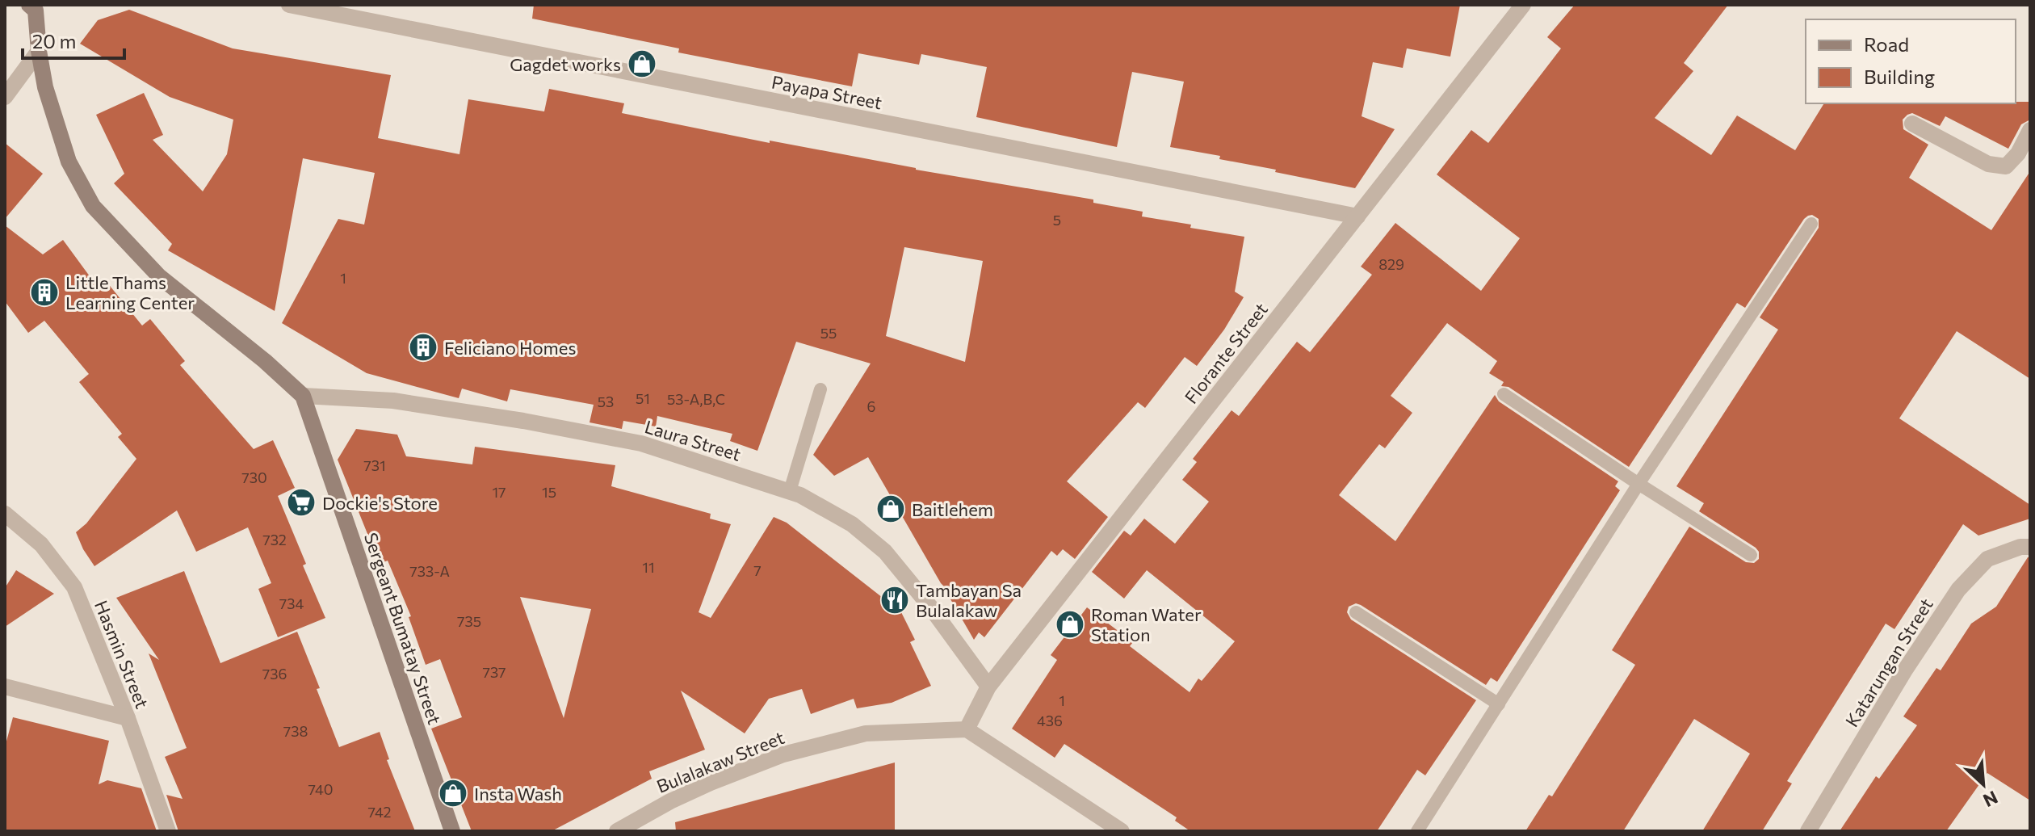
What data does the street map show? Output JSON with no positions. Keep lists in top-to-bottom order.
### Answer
{
  "streets": {
    "street": [
      "Payapa Street",
      "Florante Street",
      "Laura Street",
      "Sergeant Bumatay Street",
      "Hasmin Street",
      "Katarungan Street",
      "Bulalakaw Street"
    ]
  },
  "crossings": [
    ["Payapa Street", "Florante Street"],
    ["Florante Street", "Laura Street"],
    ["Florante Street", "Bulalakaw Street"],
    ["Laura Street", "Sergeant Bumatay Street"]
  ],
  "places": {
    "shop": [
      "Gagdet works",
      "Baitlehem",
      "Roman Water Station",
      "Insta Wash"
    ],
    "building": ["Little Thams Learning Center", "Feliciano Homes"],
    "supermarket": ["Dockie's Store"],
    "restaurant": ["Tambayan Sa Bulalakaw"]
  },
  "house_numbers": [
    "5",
    "829",
    "1",
    "55",
    "51",
    "53-A,B,C",
    "53",
    "6",
    "731",
    "730",
    "17",
    "15",
    "732",
    "11",
    "7",
    "733-A",
    "734",
    "735",
    "737",
    "736",
    "1",
    "436",
    "738",
    "740",
    "742"
  ],
  "legend": ["Road", "Building"],
  "scale_bar": "20 m",
  "north": "bottom right"
}
